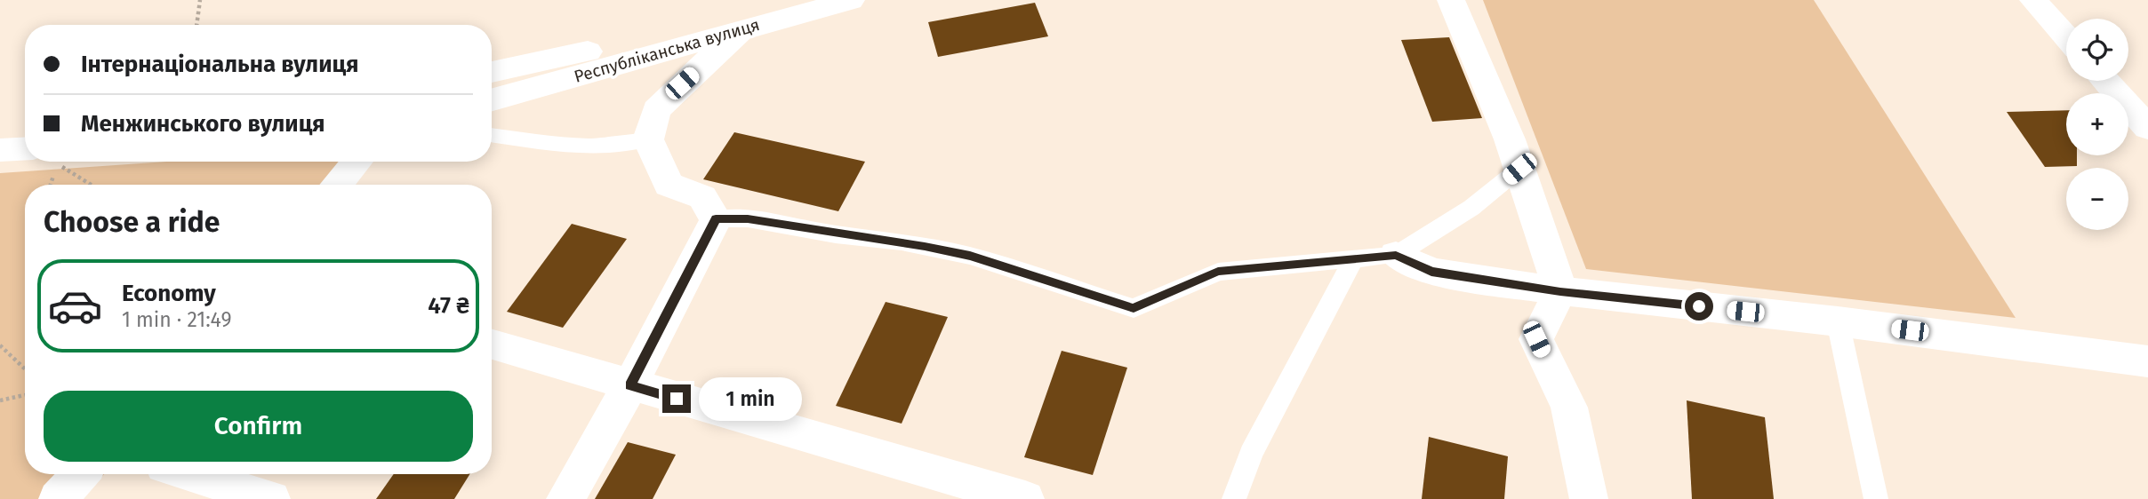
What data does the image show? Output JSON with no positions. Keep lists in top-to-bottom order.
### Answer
{
  "streets": {
    "street": ["Республіканська вулиця"]
  },
  "page": {
    "map_buttons": ["+", "−"],
    "banner": ["Інтернаціональна вулиця", "Менжинського вулиця"],
    "heading": "Choose a ride",
    "list": [
      {
        "name": "Economy",
        "note": "1 min · 21:49",
        "value": "47 ₴"
      }
    ],
    "bubble": "1 min",
    "buttons": "Confirm"
  }
}
